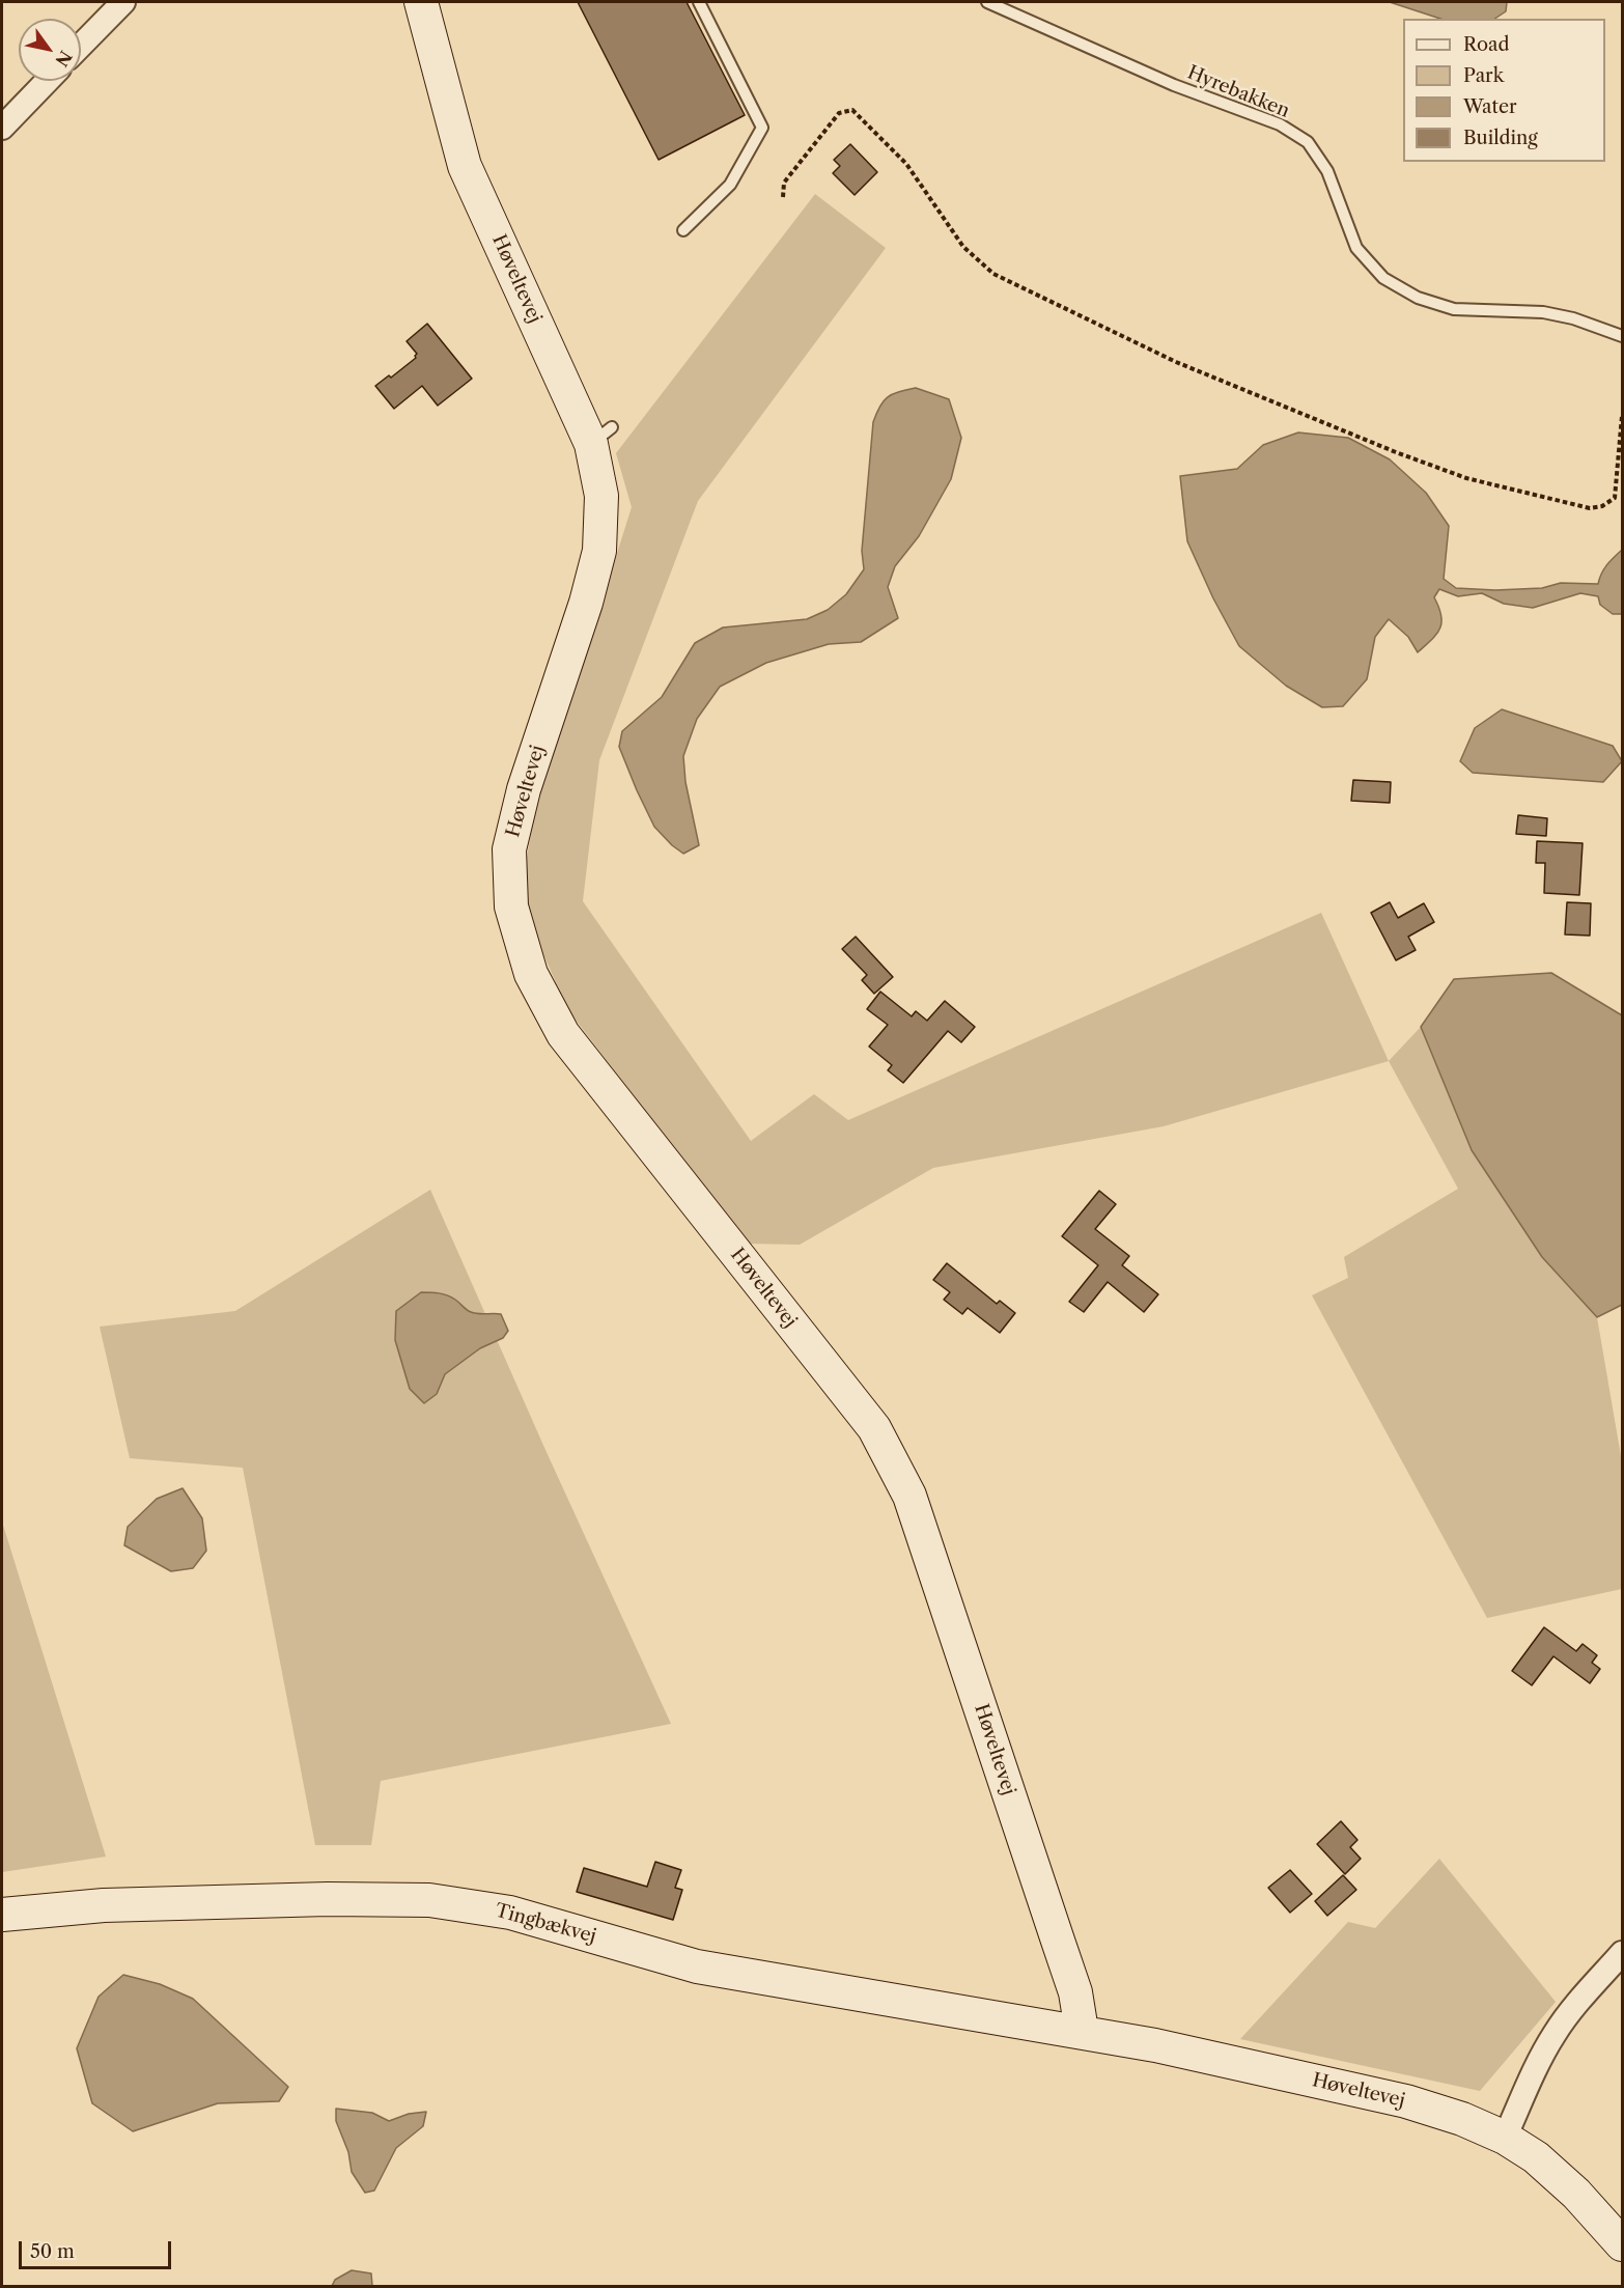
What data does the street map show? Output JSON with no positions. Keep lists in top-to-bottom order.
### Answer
{
  "streets": {
    "street": ["Høveltevej", "Tingbækvej"],
    "lane": ["Hyrebakken"]
  },
  "crossings": [
    ["Høveltevej", "Tingbækvej"]
  ],
  "legend": [
    "Road",
    "Park",
    "Water",
    "Building"
  ],
  "scale_bar": "50 m",
  "north": "bottom right"
}
